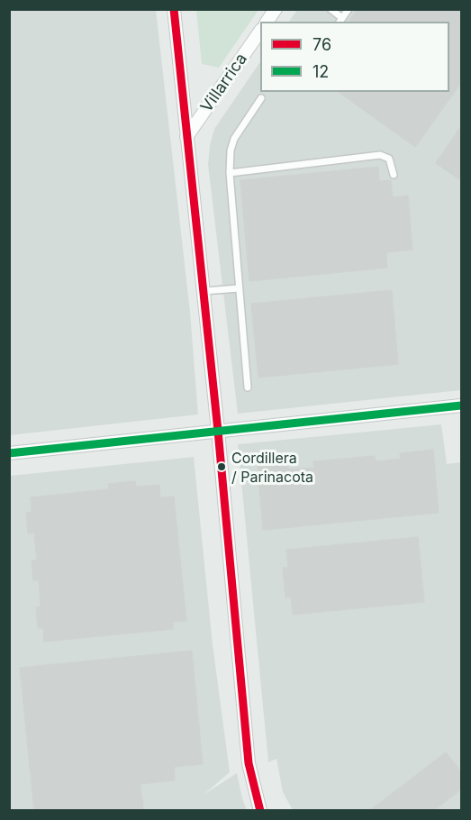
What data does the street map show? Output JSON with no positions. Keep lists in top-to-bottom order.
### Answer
{
  "streets": {
    "street": ["Villarrica"]
  },
  "places": ["Cordillera / Parinacota"],
  "lines": ["transit line 76", "transit line 12"],
  "legend": ["76", "12"]
}
